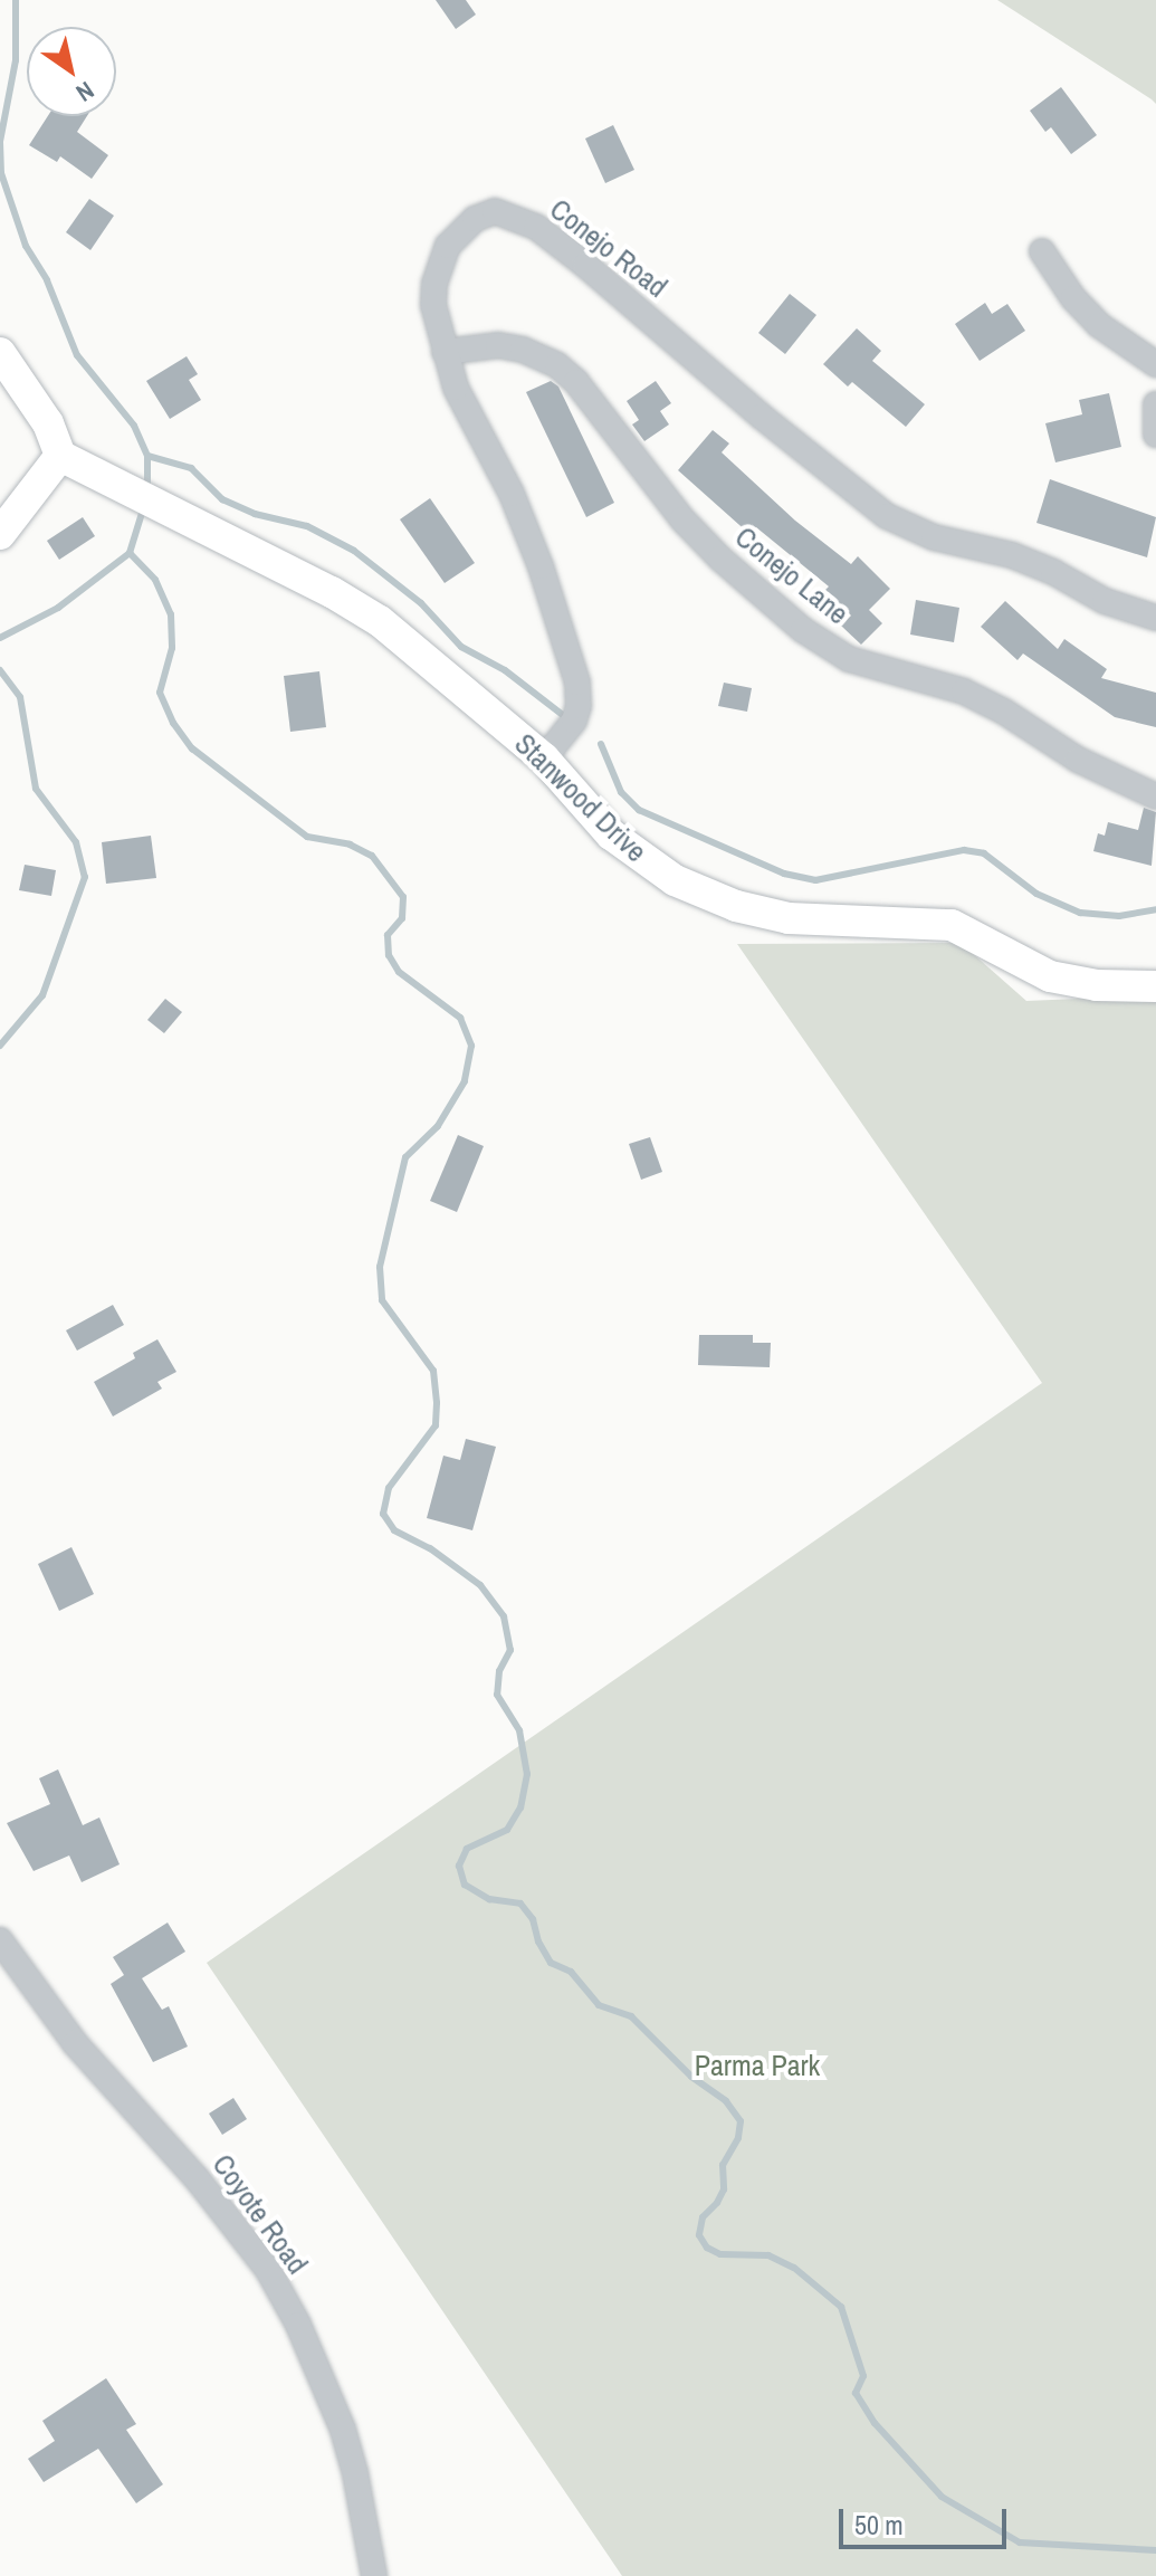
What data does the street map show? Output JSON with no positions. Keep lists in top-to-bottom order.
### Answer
{
  "streets": {
    "main road": ["Stanwood Drive"],
    "street": ["Conejo Road", "Conejo Lane", "Coyote Road"]
  },
  "crossings": [
    ["Conejo Road", "Conejo Lane"],
    ["Conejo Road", "Stanwood Drive"]
  ],
  "parks": ["Parma Park"],
  "scale_bar": "50 m",
  "north": "bottom right"
}
